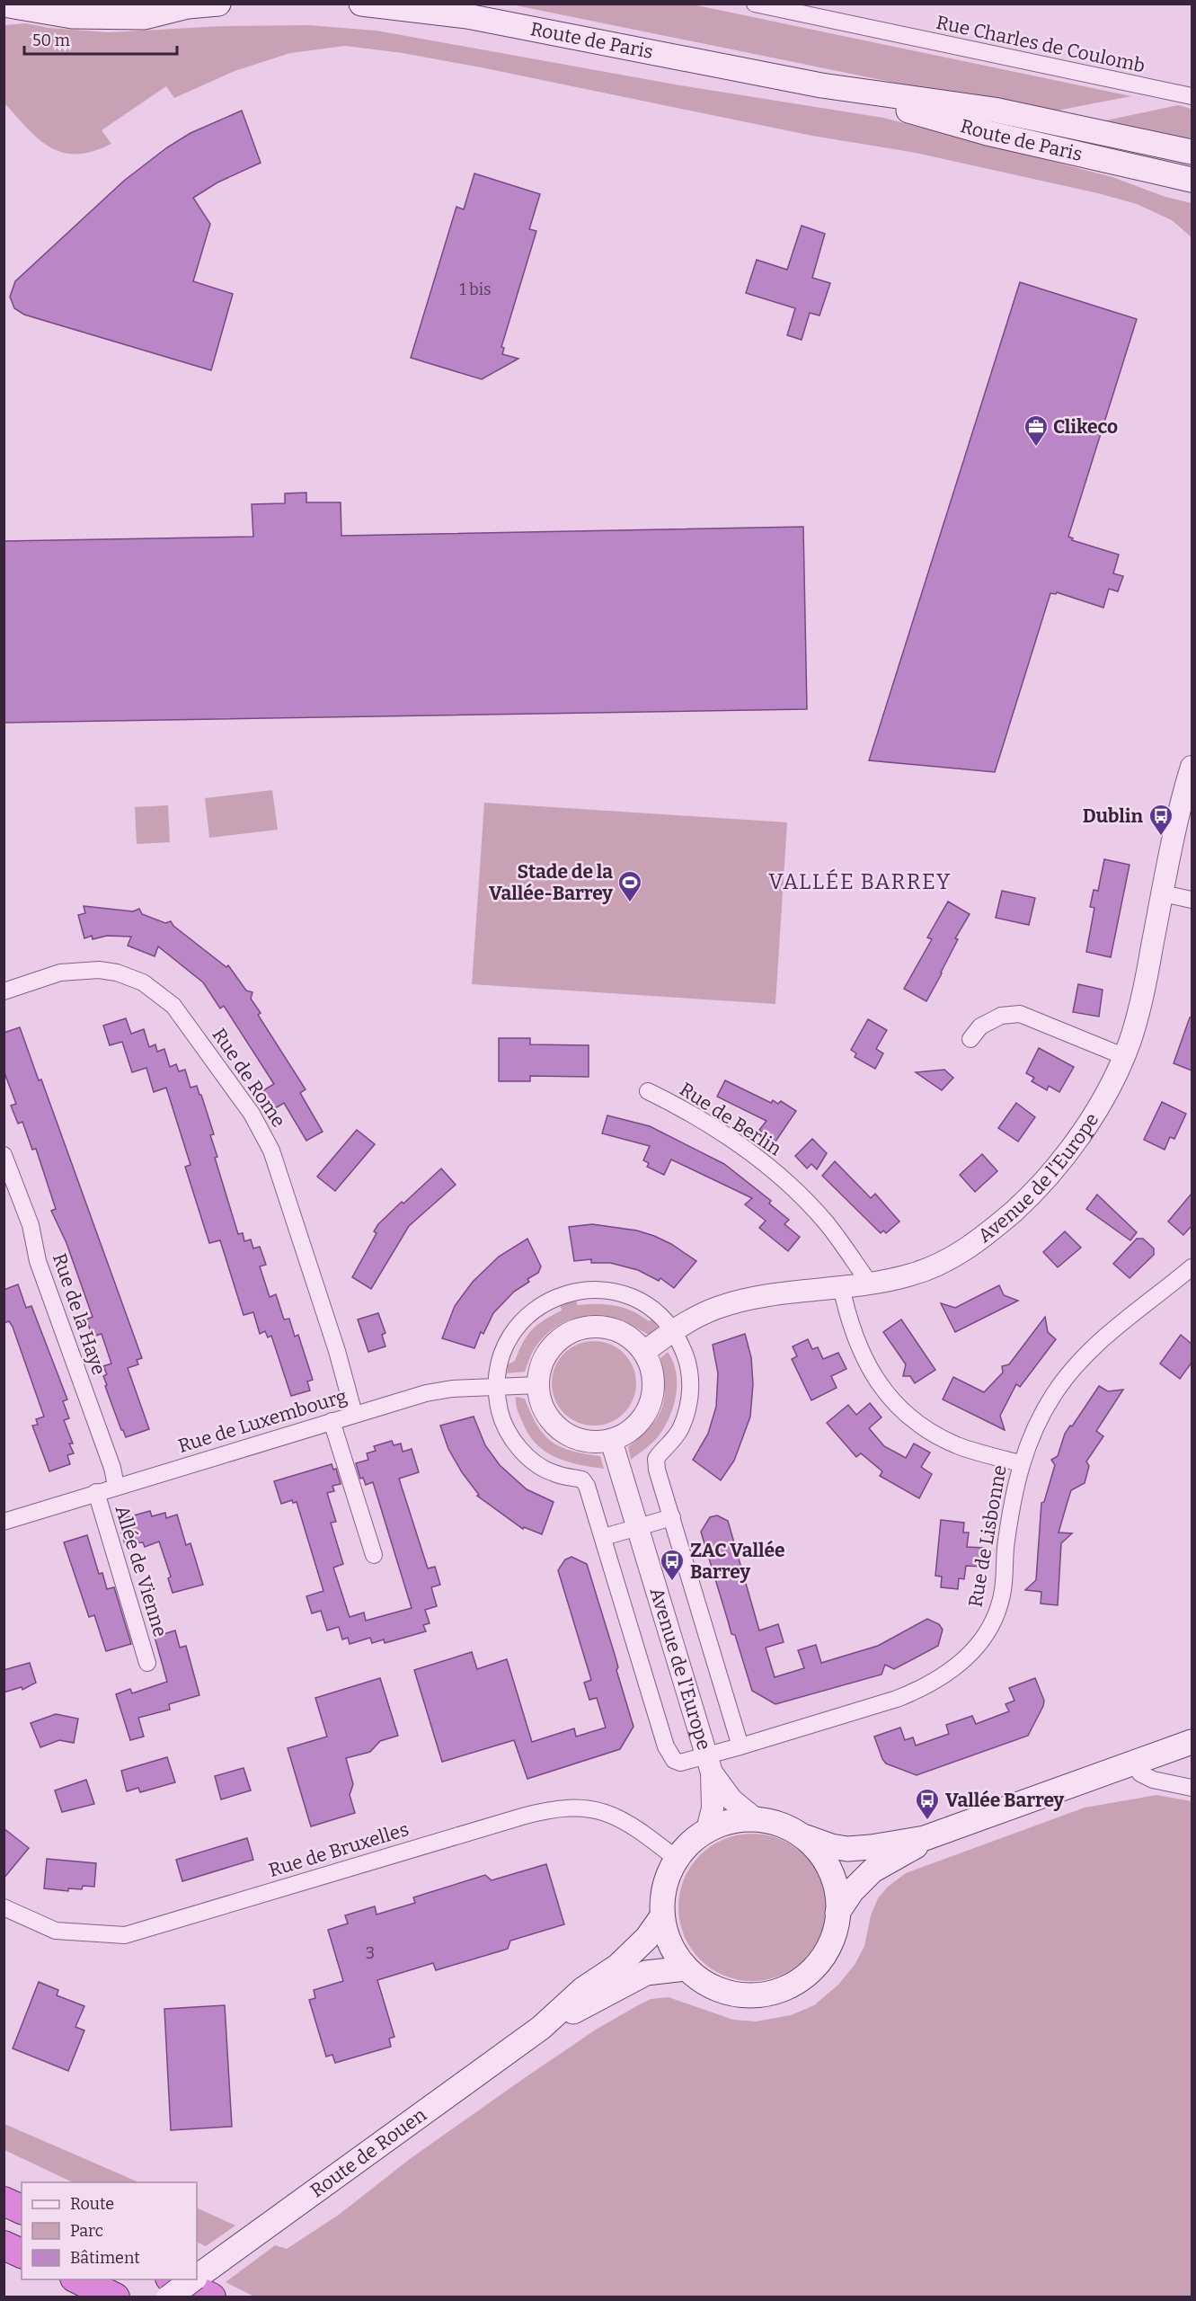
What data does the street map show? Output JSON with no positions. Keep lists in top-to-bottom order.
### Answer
{
  "streets": {
    "main road": ["Route de Paris", "Route de Rouen"],
    "street": [
      "Rue Charles de Coulomb",
      "Rue de Rome",
      "Rue de Berlin",
      "Avenue de l'Europe",
      "Rue de la Haye",
      "Rue de Luxembourg",
      "Rue de Lisbonne",
      "Allée de Vienne",
      "Rue de Bruxelles"
    ]
  },
  "crossings": [
    ["Rue de Rome", "Rue de Luxembourg"],
    ["Rue de Berlin", "Avenue de l'Europe"],
    ["Avenue de l'Europe", "Rue de Luxembourg"],
    ["Avenue de l'Europe", "Rue de Lisbonne"],
    ["Avenue de l'Europe", "Rue de Bruxelles"],
    ["Avenue de l'Europe", "Route de Rouen"],
    ["Rue de la Haye", "Rue de Luxembourg"],
    ["Rue de Luxembourg", "Allée de Vienne"],
    ["Rue de Bruxelles", "Route de Rouen"]
  ],
  "districts": ["VALLÉE BARREY"],
  "places": {
    "office": ["Clikeco"],
    "bus stop": ["Dublin", "ZAC Vallée Barrey", "Vallée Barrey"],
    "sports": ["Stade de la Vallée-Barrey"]
  },
  "house_numbers": ["1 bis", "3"],
  "legend": ["Route", "Parc", "Bâtiment"],
  "scale_bar": "50 m"
}
